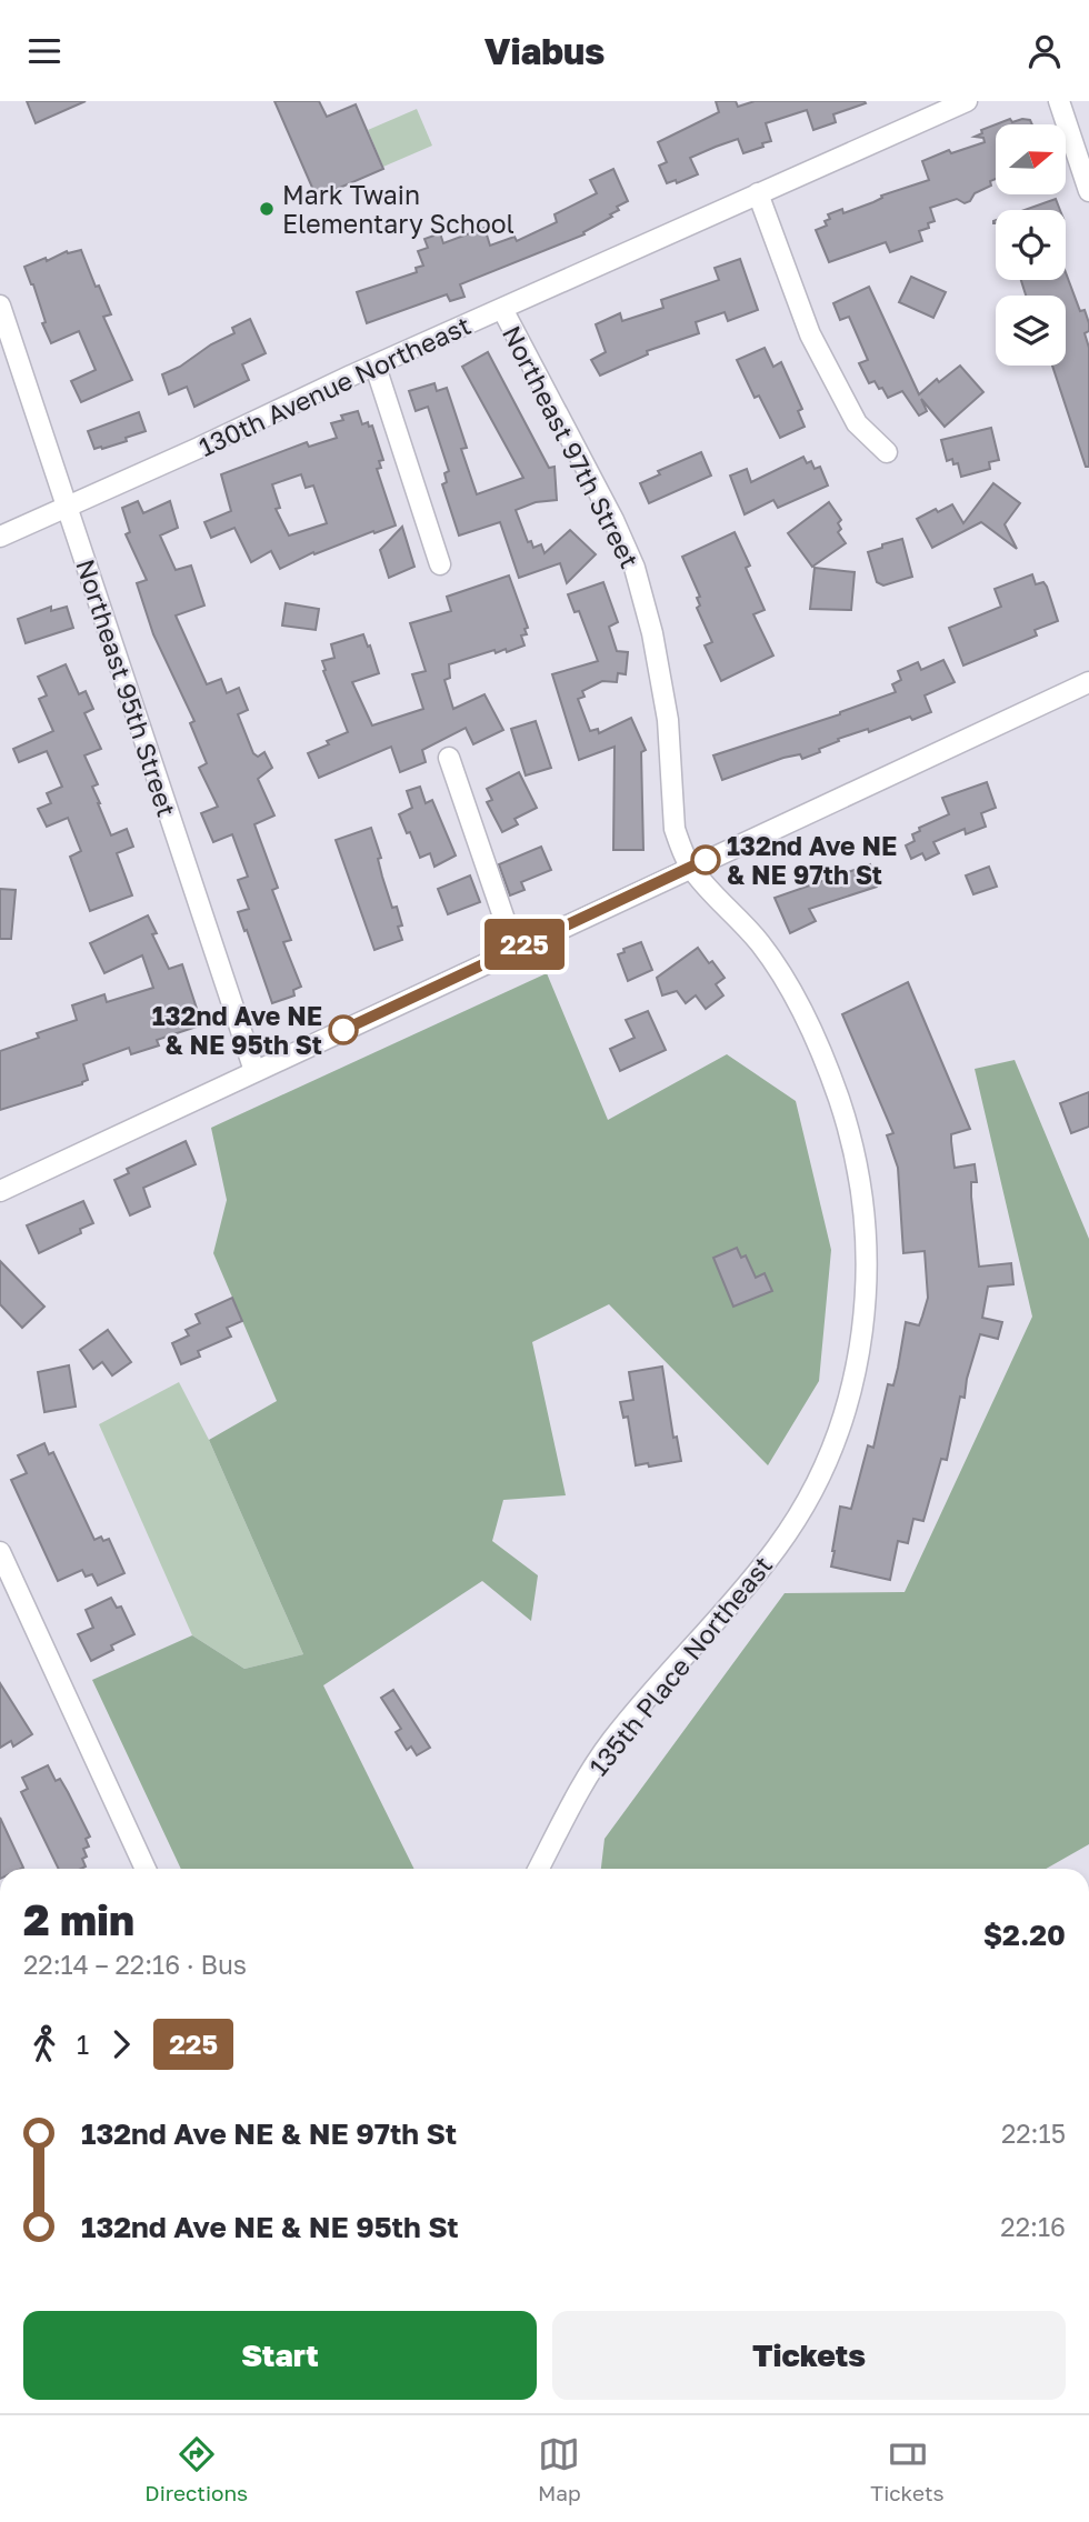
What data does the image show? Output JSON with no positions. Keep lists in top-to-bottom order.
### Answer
{
  "streets": {
    "street": [
      "130th Avenue Northeast",
      "Northeast 97th Street",
      "Northeast 95th Street",
      "135th Place Northeast"
    ]
  },
  "crossings": [
    ["130th Avenue Northeast", "Northeast 97th Street"],
    ["130th Avenue Northeast", "Northeast 95th Street"],
    ["Northeast 97th Street", "135th Place Northeast"]
  ],
  "places": ["Mark Twain Elementary School", "132nd Ave NE & NE 97th St", "132nd Ave NE & NE 95th St"],
  "lines": ["bus line 225"],
  "north": "right",
  "page": {
    "header": "Viabus",
    "on_map": "225",
    "heading": ["2 min", "22:14 – 22:16 · Bus", "$2.20"],
    "legs": ["1", "225"],
    "list": [
      {
        "name": "132nd Ave NE & NE 97th St",
        "value": "22:15"
      },
      {
        "name": "132nd Ave NE & NE 95th St",
        "value": "22:16"
      }
    ],
    "buttons": ["Start", "Tickets"],
    "tabs": ["Directions", "Map", "Tickets"]
  }
}
